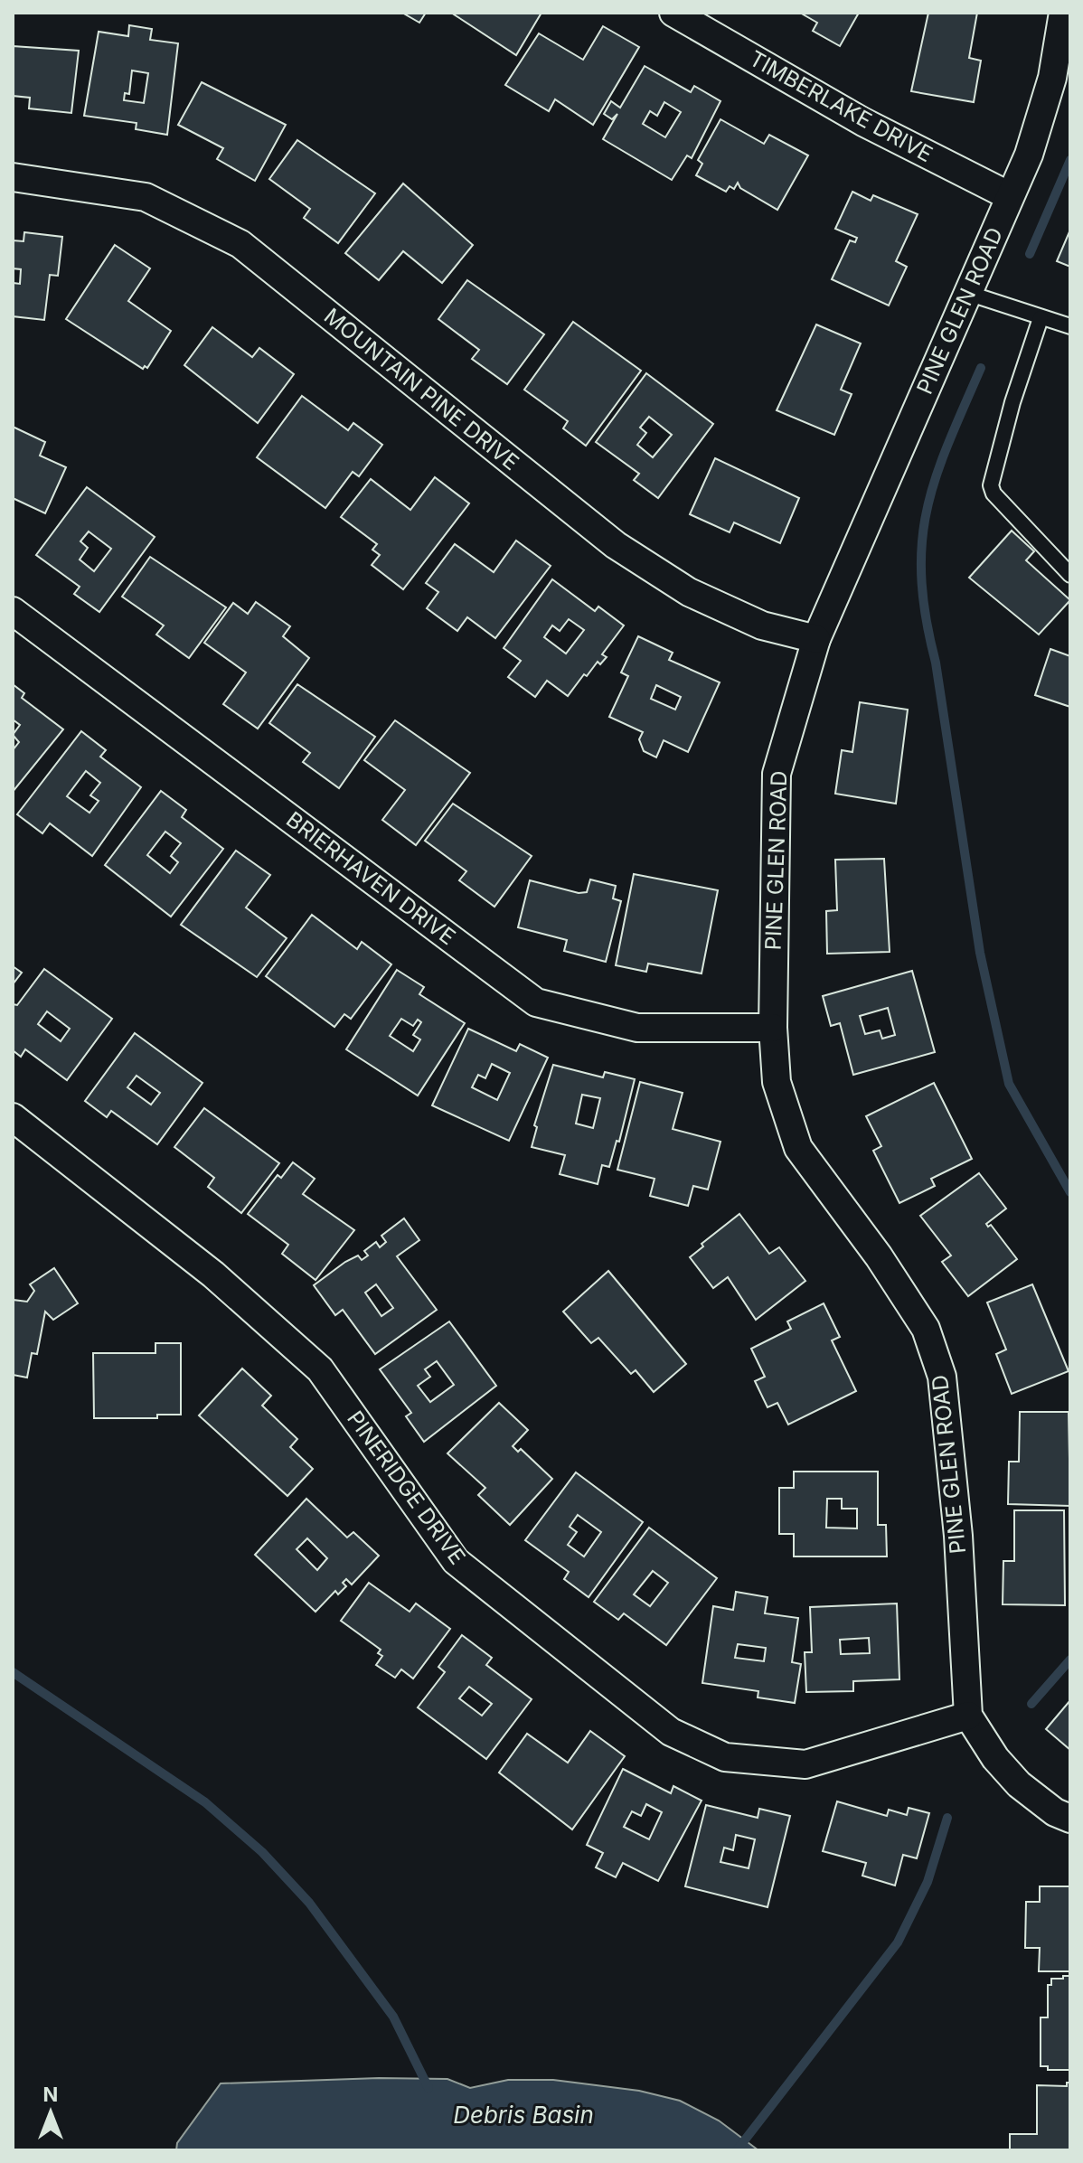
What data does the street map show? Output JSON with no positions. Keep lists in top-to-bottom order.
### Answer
{
  "streets": {
    "street": [
      "TIMBERLAKE DRIVE",
      "PINE GLEN ROAD",
      "MOUNTAIN PINE DRIVE",
      "BRIERHAVEN DRIVE",
      "PINERIDGE DRIVE"
    ]
  },
  "crossings": [
    ["TIMBERLAKE DRIVE", "PINE GLEN ROAD"],
    ["PINE GLEN ROAD", "MOUNTAIN PINE DRIVE"],
    ["PINE GLEN ROAD", "BRIERHAVEN DRIVE"],
    ["PINE GLEN ROAD", "PINERIDGE DRIVE"]
  ],
  "water": ["Debris Basin"],
  "north": "top"
}
